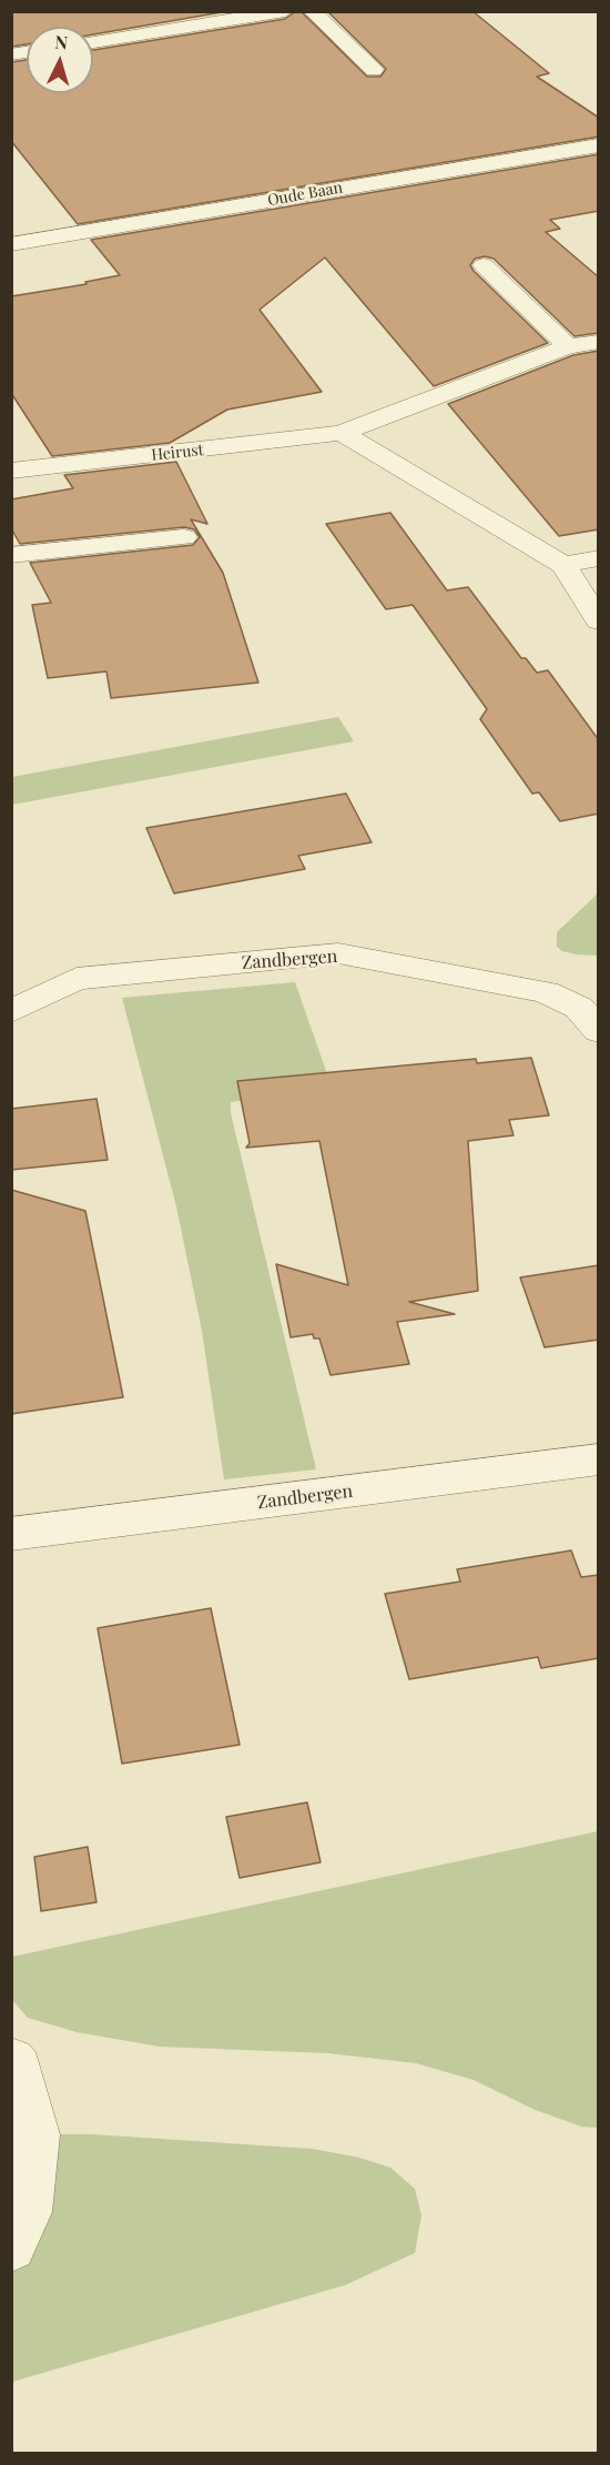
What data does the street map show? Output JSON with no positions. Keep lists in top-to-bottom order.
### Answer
{
  "streets": {
    "street": ["Oude Baan", "Heirust", "Zandbergen"]
  },
  "north": "top"
}
